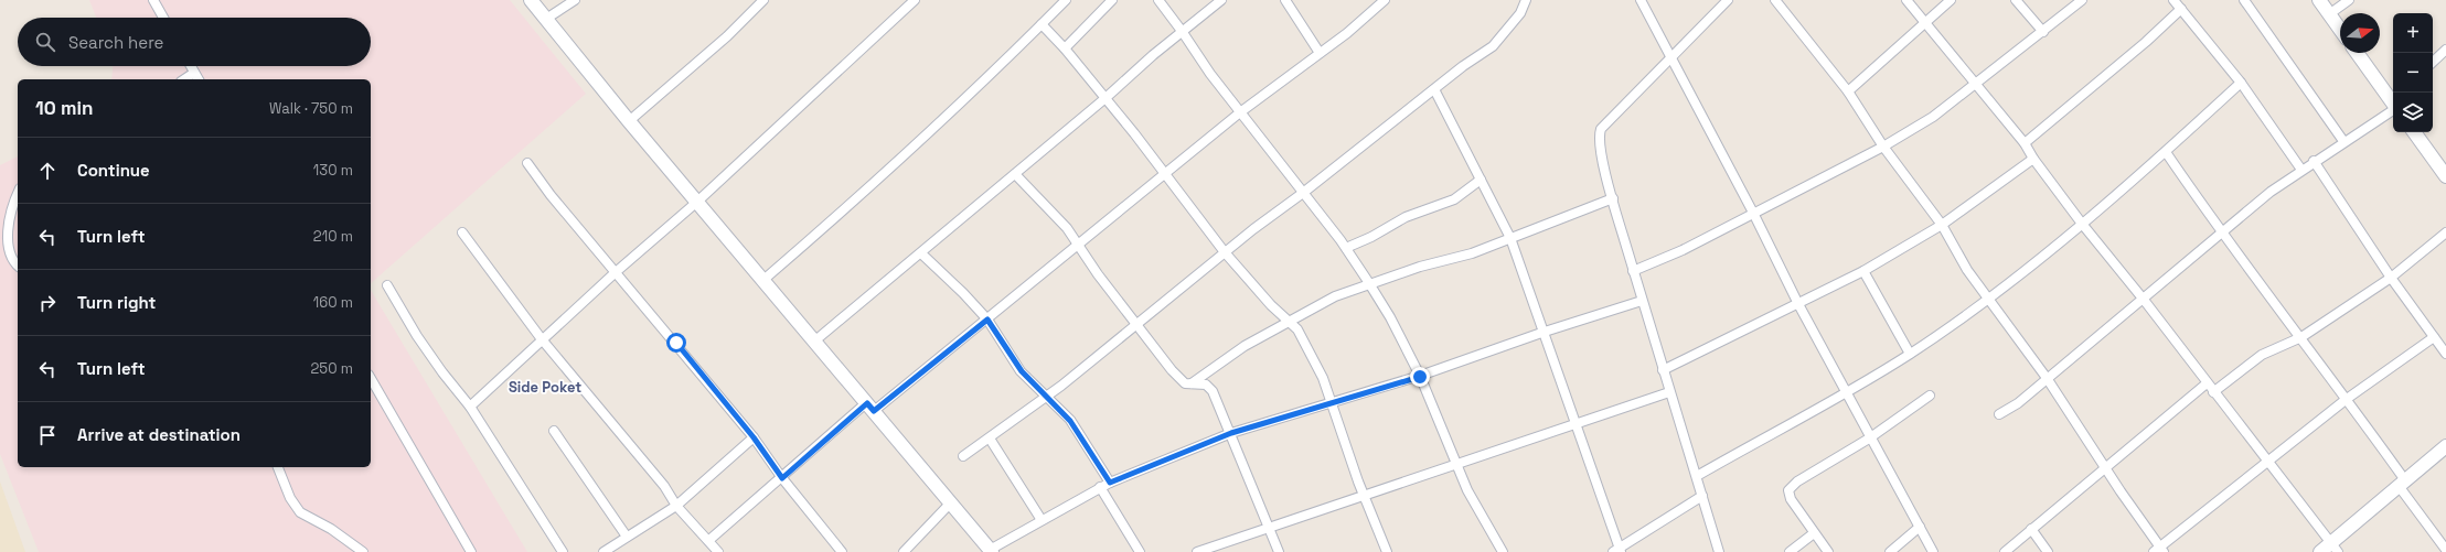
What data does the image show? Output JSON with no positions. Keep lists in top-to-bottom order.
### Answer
{
  "districts": ["Side Poket"],
  "north": "right",
  "page": {
    "map_buttons": ["+", "−"],
    "search": "Search here",
    "heading": ["10 min", "Walk · 750 m"],
    "list": [
      ["Continue", "130 m"],
      ["Turn left", "210 m"],
      ["Turn right", "160 m"],
      ["Turn left", "250 m"],
      "Arrive at destination"
    ]
  }
}
